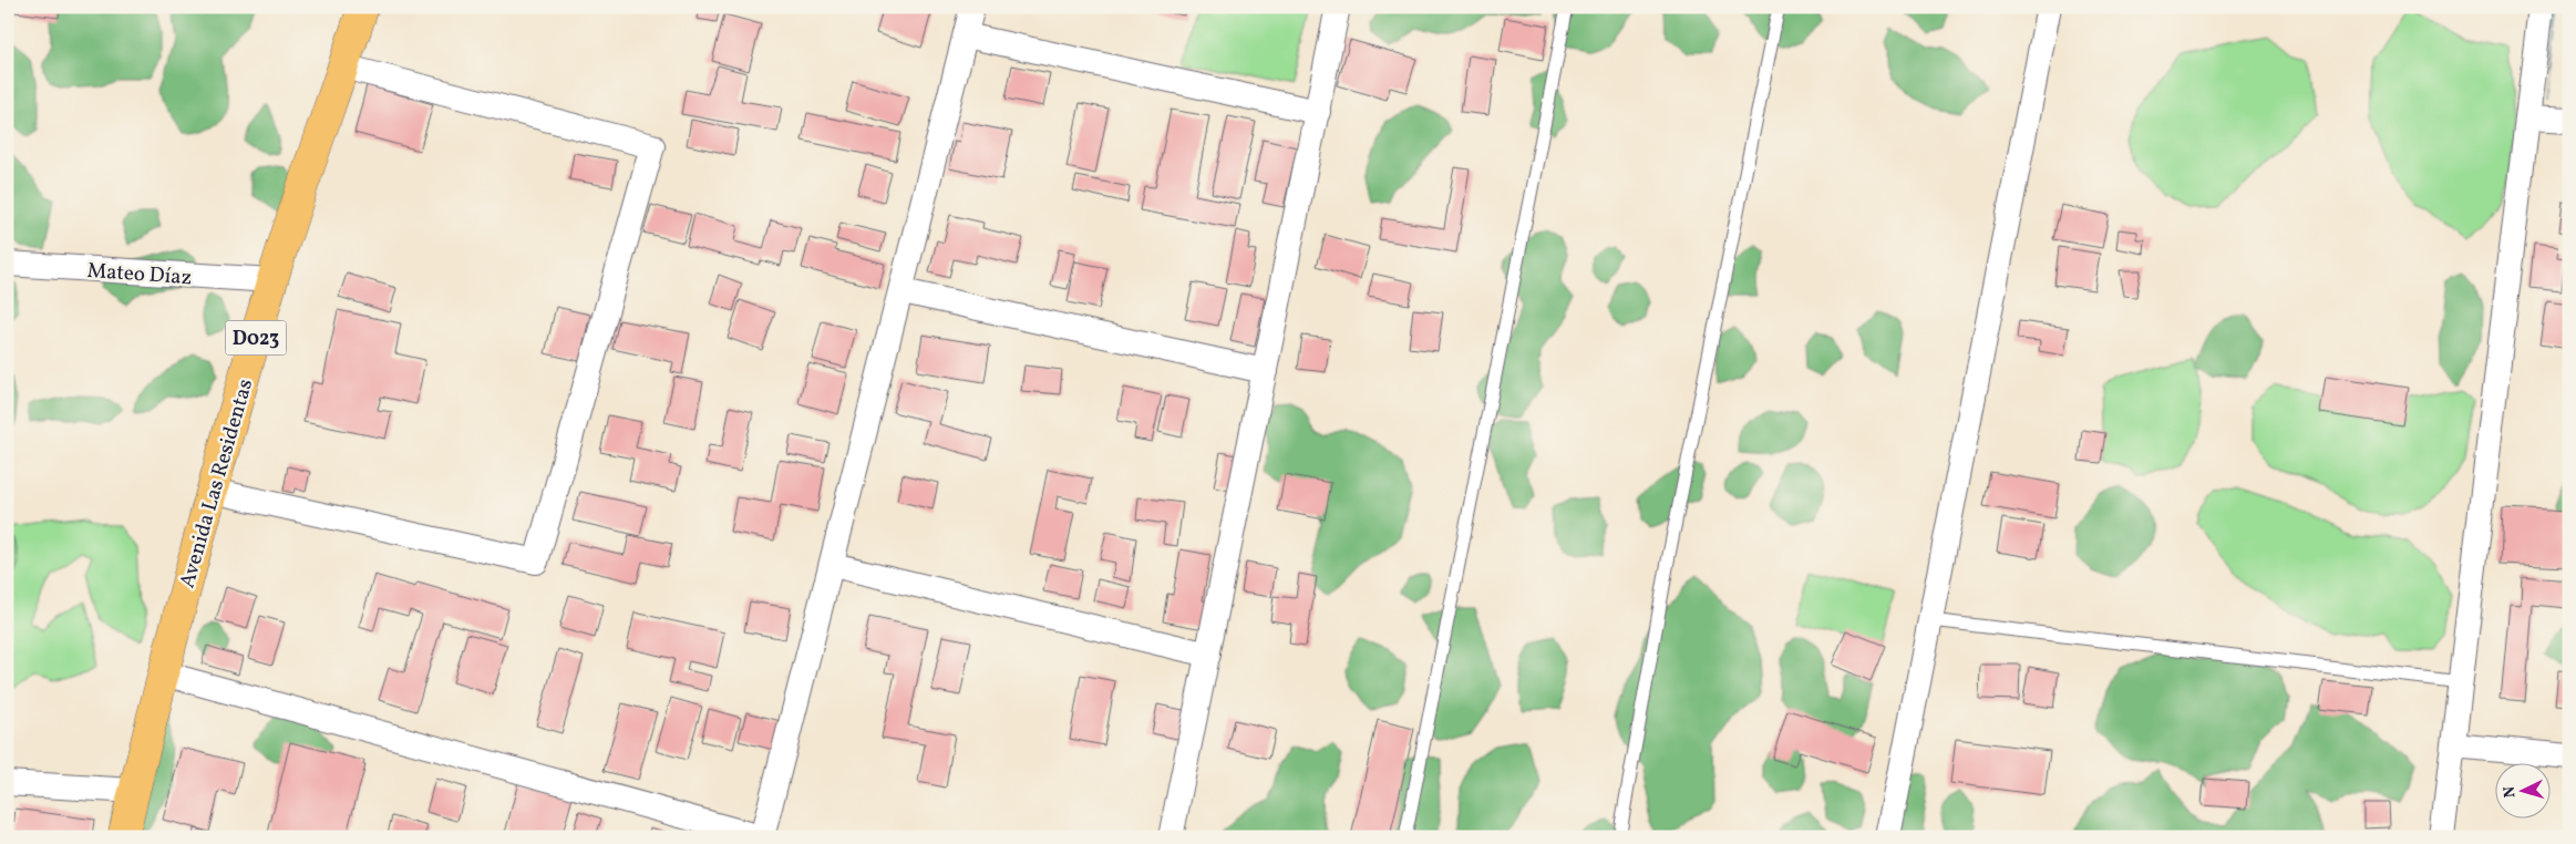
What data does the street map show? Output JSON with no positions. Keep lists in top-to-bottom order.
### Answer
{
  "streets": {
    "main road": ["D023", "Avenida Las Residentas"],
    "street": ["Mateo Díaz"]
  },
  "crossings": [
    ["Mateo Díaz", "Avenida Las Residentas"]
  ],
  "north": "left"
}
